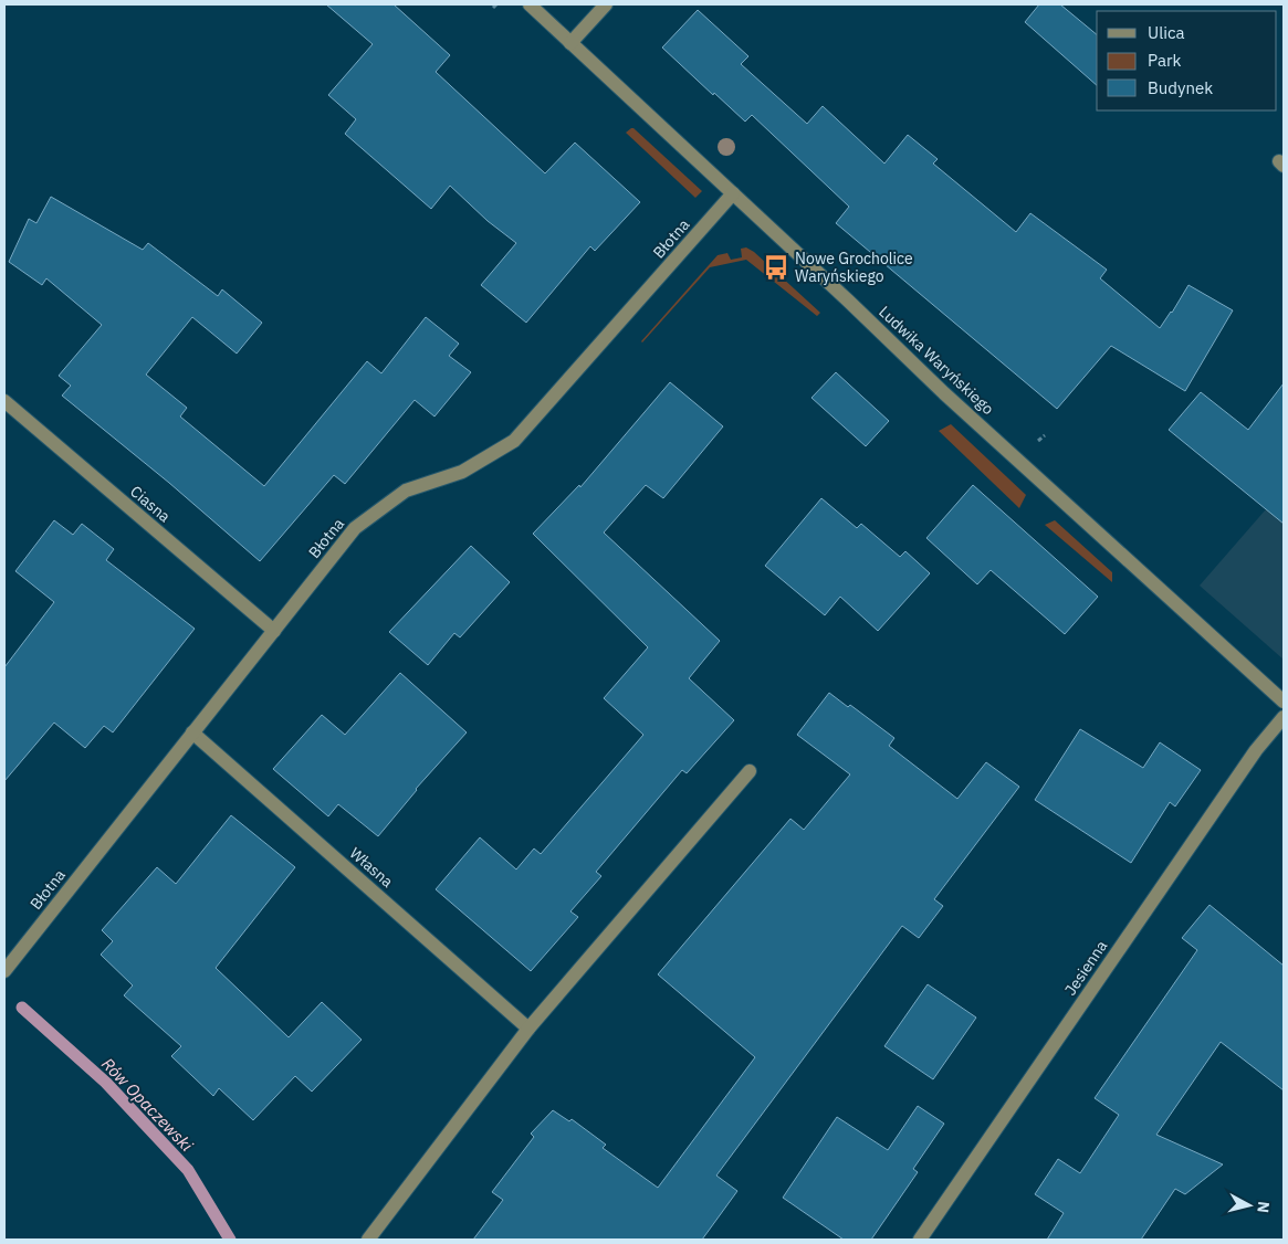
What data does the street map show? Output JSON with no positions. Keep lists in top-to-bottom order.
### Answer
{
  "streets": {
    "street": [
      "Błotna",
      "Ludwika Waryńskiego",
      "Ciasna",
      "Własna",
      "Jesienna"
    ]
  },
  "crossings": [
    ["Błotna", "Ludwika Waryńskiego"],
    ["Błotna", "Ciasna"],
    ["Błotna", "Własna"]
  ],
  "water": ["Rów Opaczewski"],
  "places": {
    "bus stop": ["Nowe Grocholice Waryńskiego"]
  },
  "legend": ["Ulica", "Park", "Budynek"],
  "north": "right"
}
